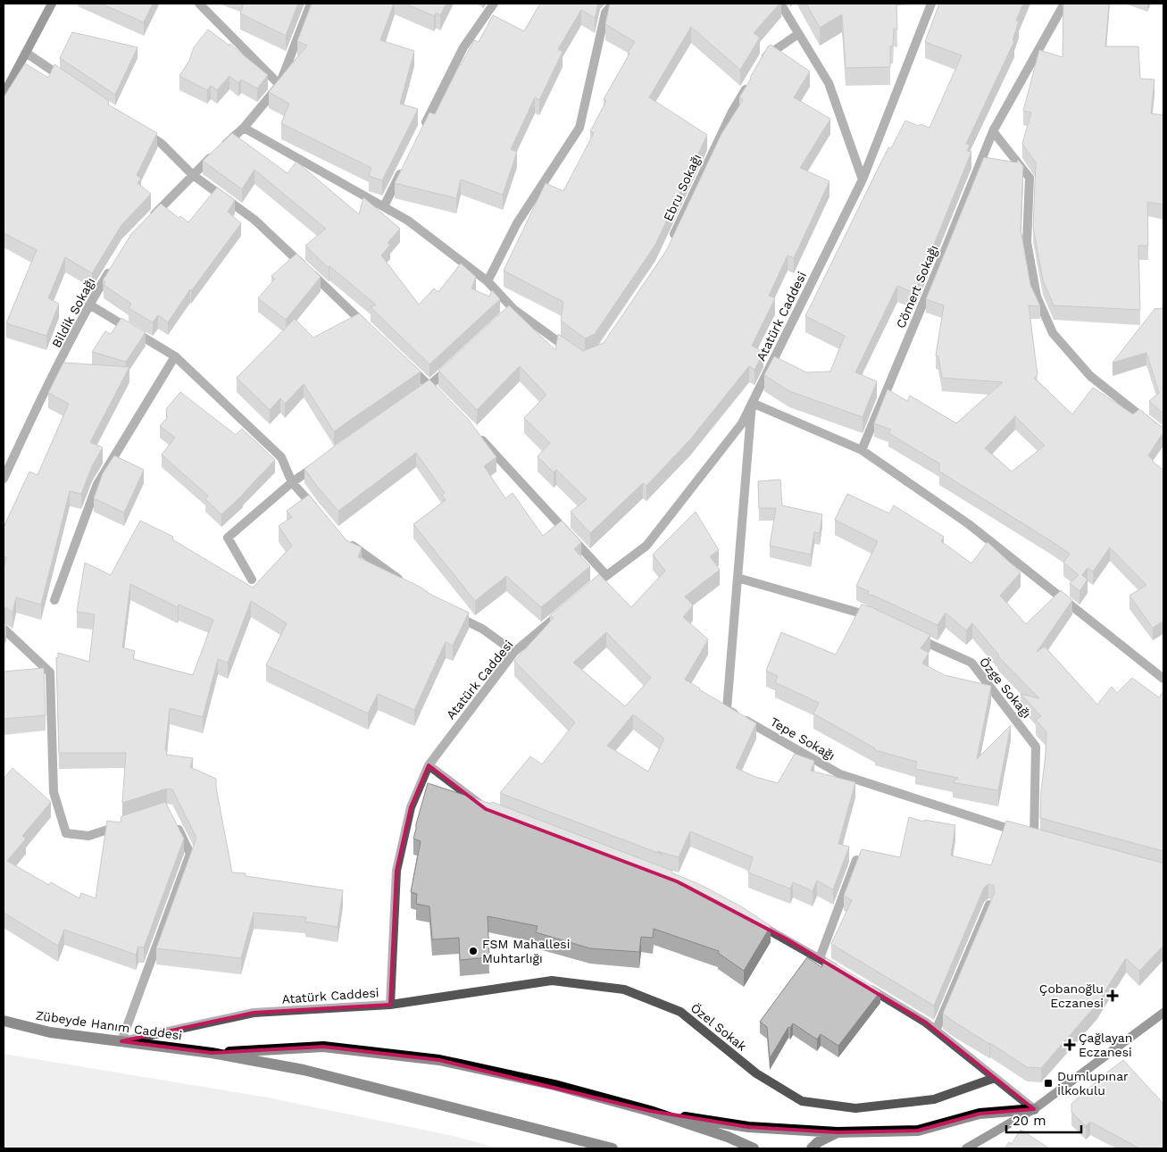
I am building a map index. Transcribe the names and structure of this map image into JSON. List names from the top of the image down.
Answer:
{
  "streets": {
    "main road": ["Zübeyde Hanım Caddesi"],
    "street": [
      "Ebru Sokağı",
      "Cömert Sokağı",
      "Bildik Sokağı",
      "Atatürk Caddesi",
      "Özge Sokağı",
      "Tepe Sokağı",
      "Özel Sokak"
    ]
  },
  "crossings": [
    ["Atatürk Caddesi", "Tepe Sokağı"],
    ["Atatürk Caddesi", "Zübeyde Hanım Caddesi"],
    ["Atatürk Caddesi", "Özel Sokak"],
    ["Özge Sokağı", "Tepe Sokağı"]
  ],
  "places": {
    "other": ["FSM Mahallesi Muhtarlığı"],
    "health": ["Çobanoğlu Eczanesi", "Çağlayan Eczanesi"],
    "transit": ["Dumlupınar İlkokulu"]
  },
  "scale_bar": "20 m"
}
